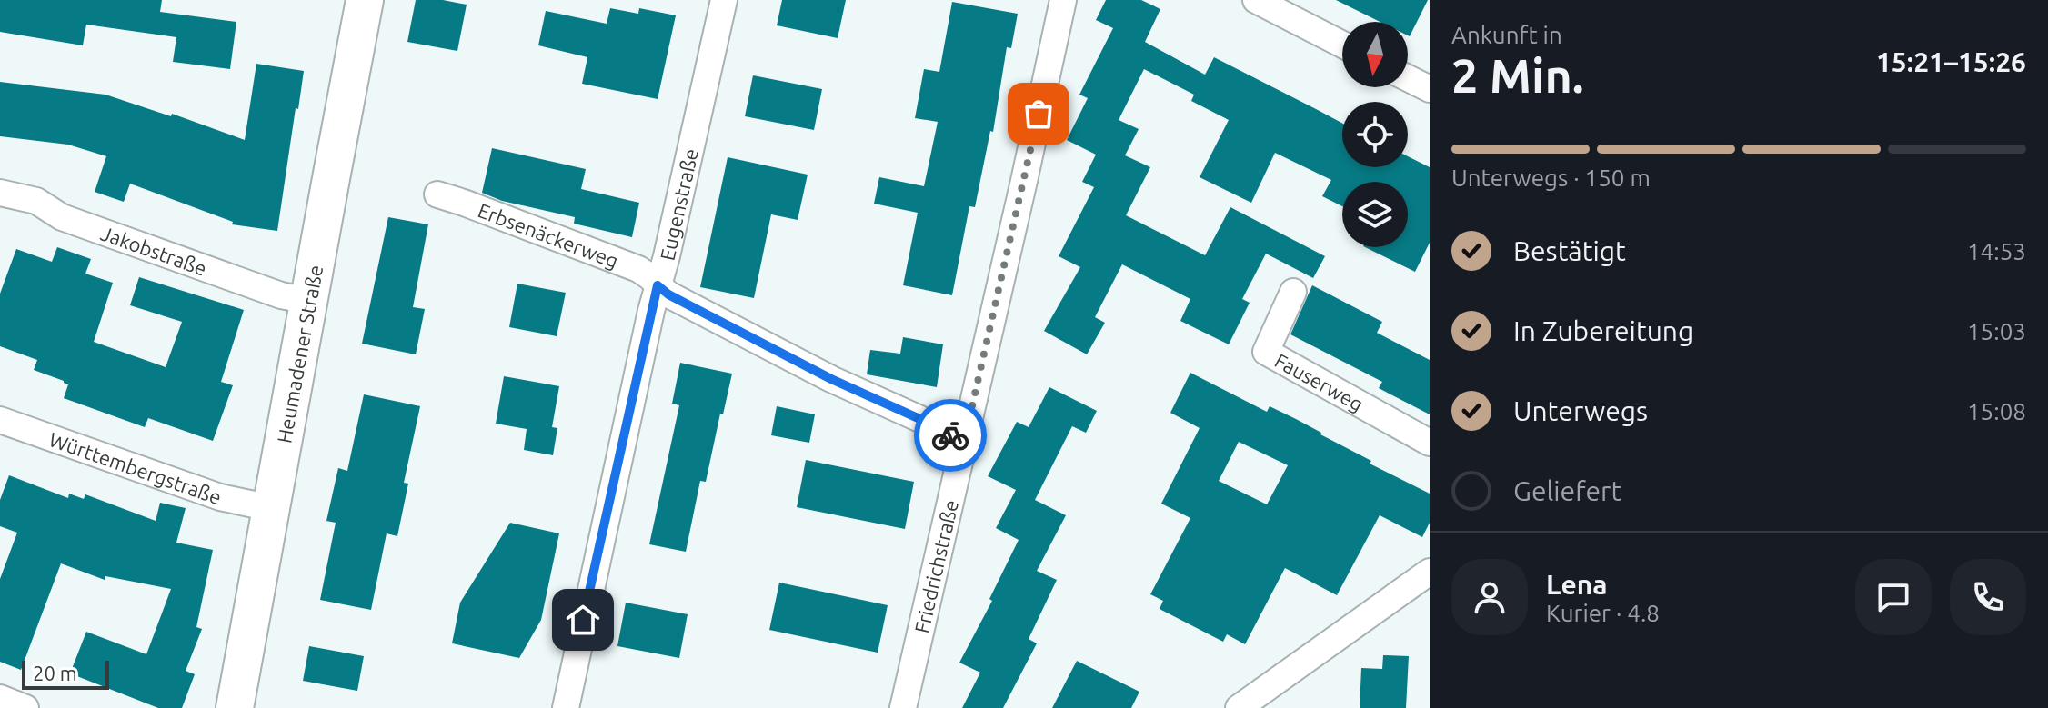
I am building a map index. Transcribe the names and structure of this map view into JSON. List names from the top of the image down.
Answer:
{
  "streets": {
    "main road": ["Heumadener Straße"],
    "street": [
      "Eugenstraße",
      "Erbsenäckerweg",
      "Jakobstraße",
      "Fauserweg",
      "Württembergstraße",
      "Friedrichstraße"
    ]
  },
  "crossings": [
    ["Eugenstraße", "Erbsenäckerweg"],
    ["Erbsenäckerweg", "Friedrichstraße"],
    ["Jakobstraße", "Heumadener Straße"],
    ["Heumadener Straße", "Württembergstraße"]
  ],
  "scale_bar": "20 m",
  "north": "bottom",
  "page": {
    "heading": ["2 Min.", "Ankunft in", "15:21–15:26"],
    "panel": ["Lena", "Kurier · 4.8"],
    "bar": "Unterwegs · 150 m",
    "list": [
      ["Bestätigt", "14:53"],
      ["In Zubereitung", "15:03"],
      ["Unterwegs", "15:08"],
      "Geliefert"
    ],
    "scale": "20 m"
  }
}
